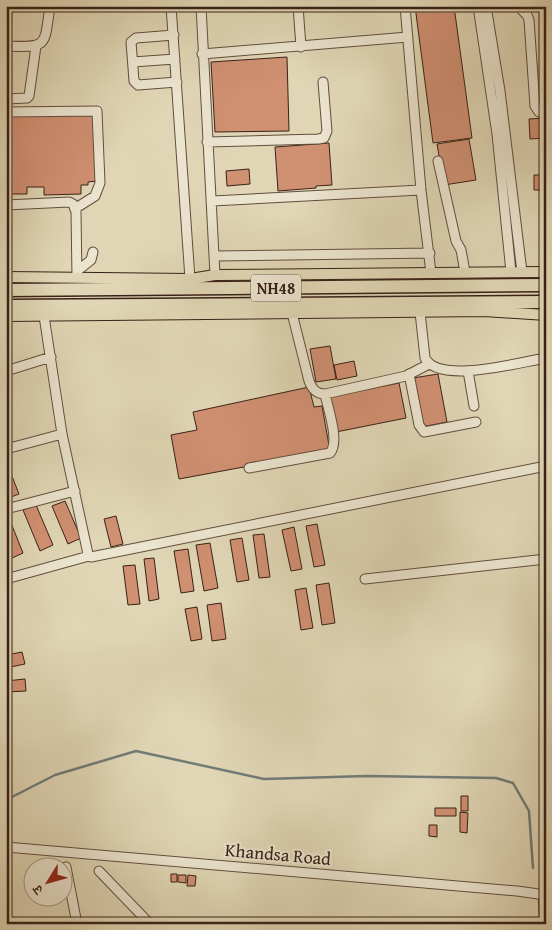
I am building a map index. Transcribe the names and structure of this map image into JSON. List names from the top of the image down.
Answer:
{
  "streets": {
    "highway": ["NH48"],
    "street": ["Khandsa Road"]
  },
  "north": "bottom left"
}
